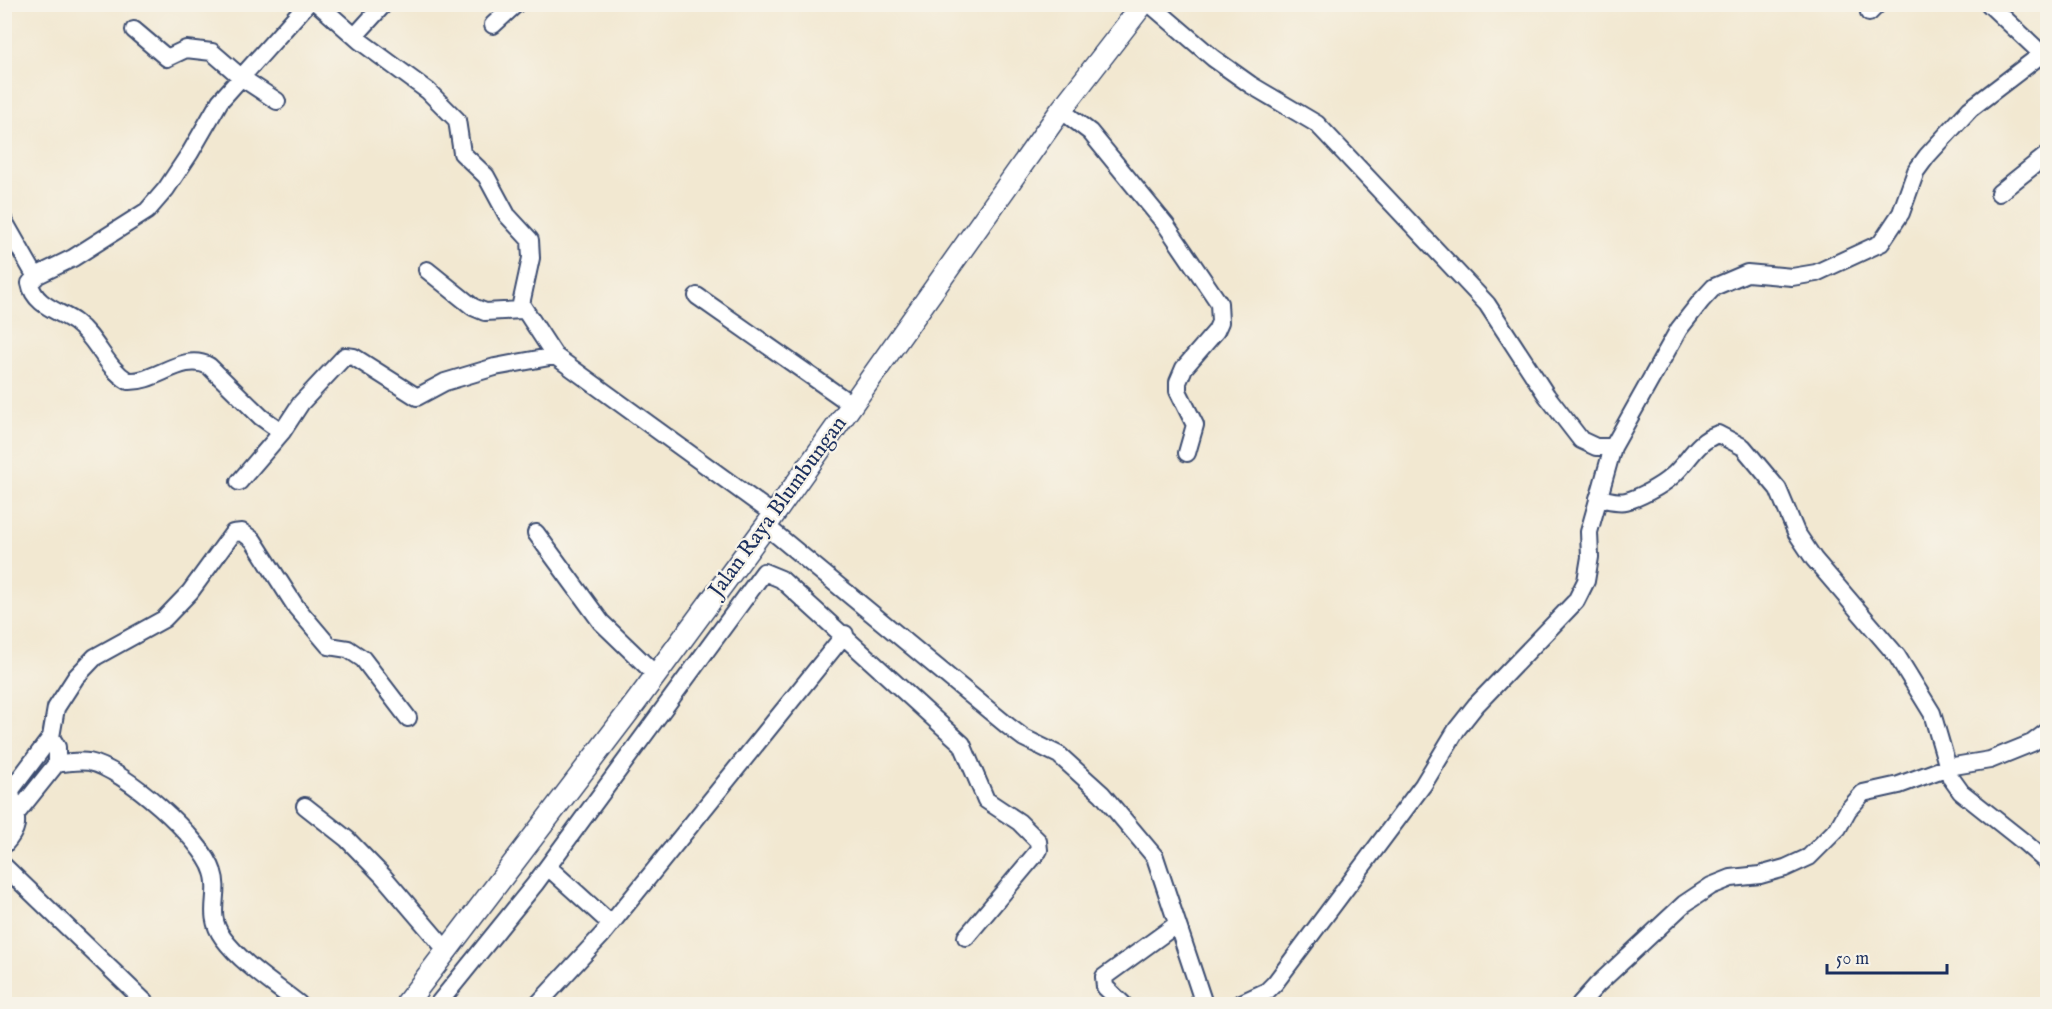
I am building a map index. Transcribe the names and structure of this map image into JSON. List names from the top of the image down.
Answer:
{
  "streets": {
    "main road": ["Jalan Raya Blumbungan"]
  },
  "scale_bar": "50 m"
}
